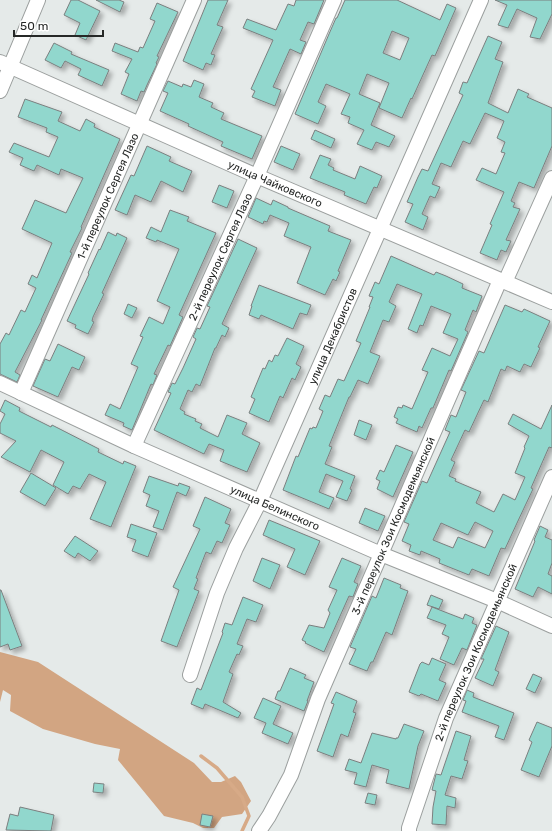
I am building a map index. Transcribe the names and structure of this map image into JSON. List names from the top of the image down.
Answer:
{
  "streets": {
    "street": [
      "улица Чайковского",
      "1-й переулок Сергея Лазо",
      "2-й переулок Сергея Лазо",
      "улица Декабристов",
      "улица Белинского",
      "3-й переулок Зои Космодемьянской",
      "2-й переулок Зои Космодемьянской"
    ]
  },
  "crossings": [
    ["улица Чайковского", "1-й переулок Сергея Лазо"],
    ["улица Чайковского", "2-й переулок Сергея Лазо"],
    ["улица Чайковского", "улица Декабристов"],
    ["улица Чайковского", "3-й переулок Зои Космодемьянской"],
    ["1-й переулок Сергея Лазо", "улица Белинского"],
    ["2-й переулок Сергея Лазо", "улица Белинского"],
    ["улица Декабристов", "улица Белинского"],
    ["улица Белинского", "3-й переулок Зои Космодемьянской"],
    ["улица Белинского", "2-й переулок Зои Космодемьянской"]
  ],
  "scale_bar": "50 m"
}
